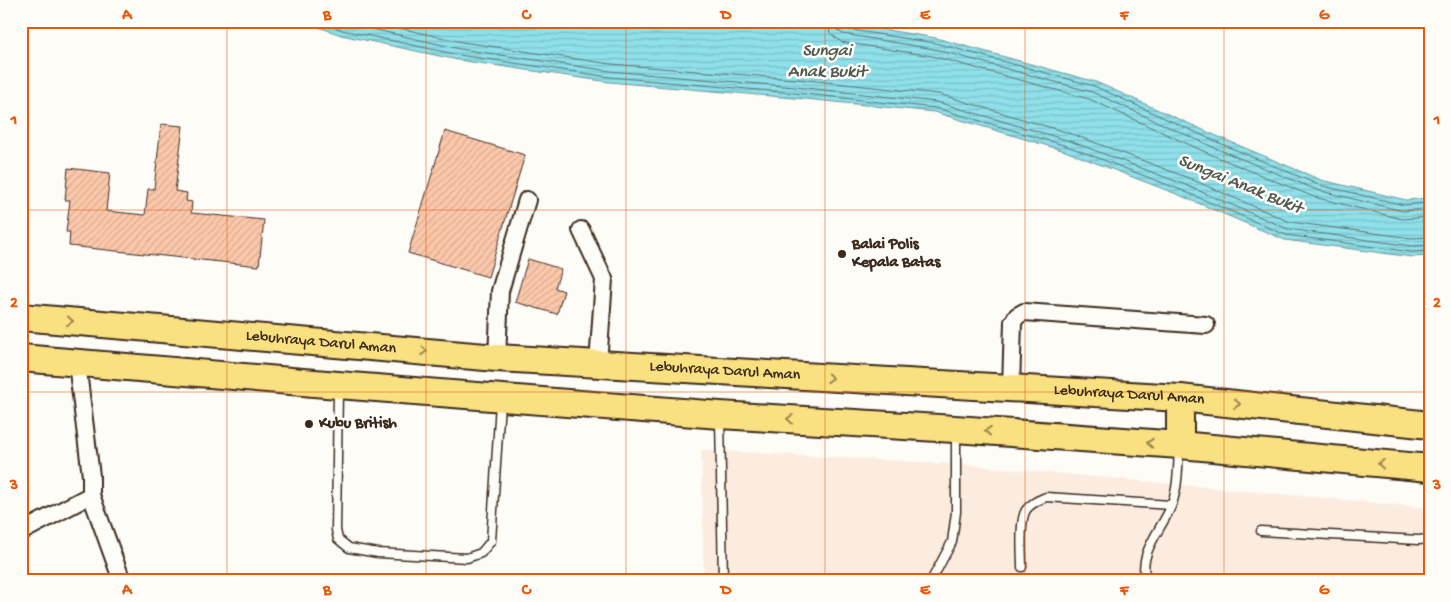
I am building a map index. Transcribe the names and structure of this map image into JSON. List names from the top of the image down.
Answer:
{
  "streets": {
    "highway": ["Lebuhraya Darul Aman"]
  },
  "water": ["Sungai Anak Bukit"],
  "places": ["Balai Polis Kepala Batas", "Kubu British"],
  "grid": {
    "columns": [
      "A",
      "B",
      "C",
      "D",
      "E",
      "F",
      "G"
    ],
    "rows": ["1", "2", "3"]
  }
}
